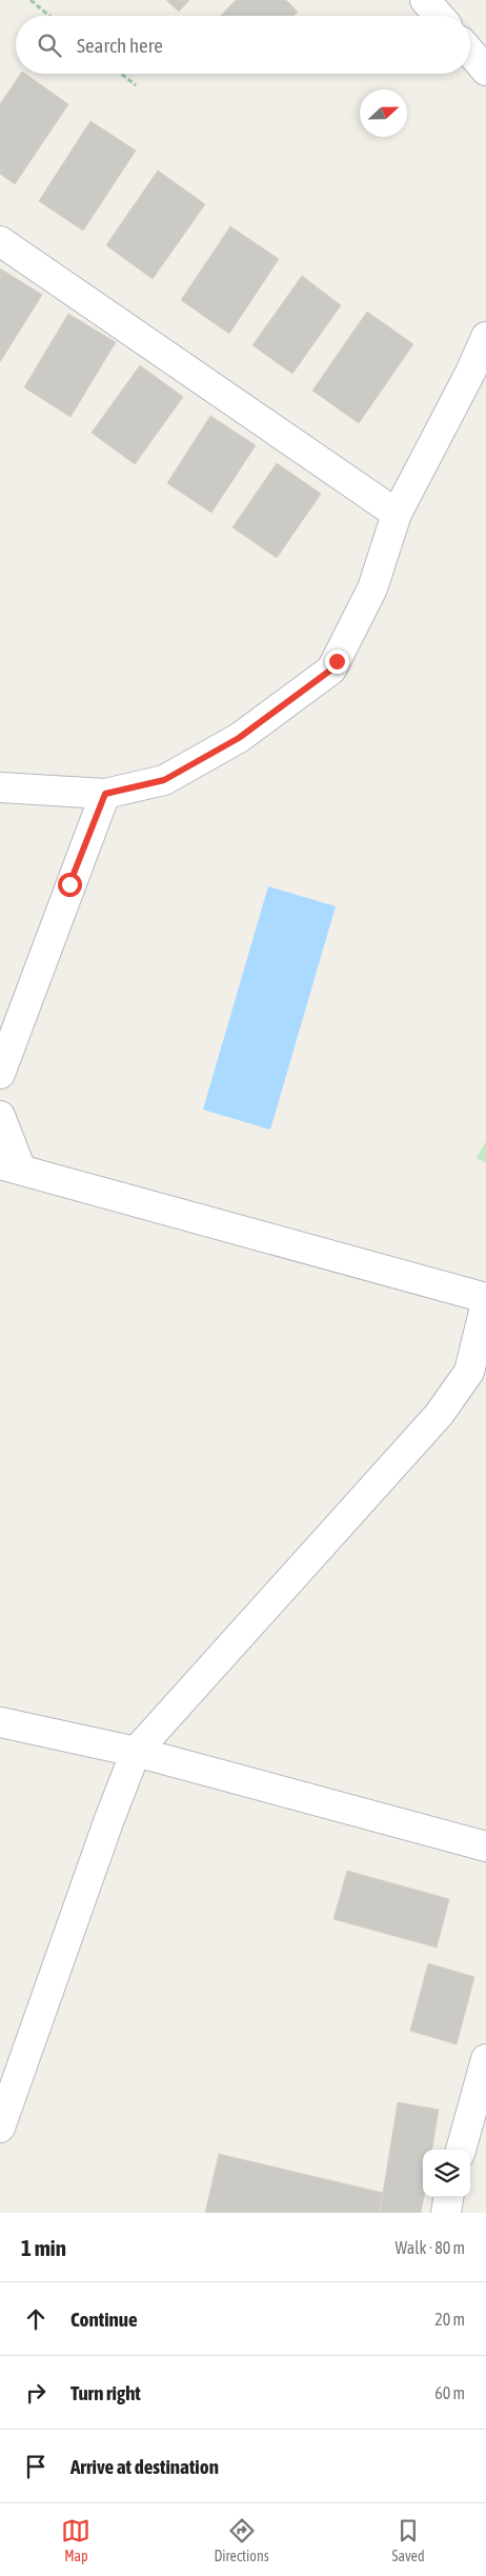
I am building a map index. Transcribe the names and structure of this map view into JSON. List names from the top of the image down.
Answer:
{
  "north": "right",
  "page": {
    "search": "Search here",
    "heading": ["1 min", "Walk · 80 m"],
    "list": [
      ["Continue", "20 m"],
      ["Turn right", "60 m"],
      "Arrive at destination"
    ],
    "nav": ["Map", "Directions", "Saved"]
  }
}
